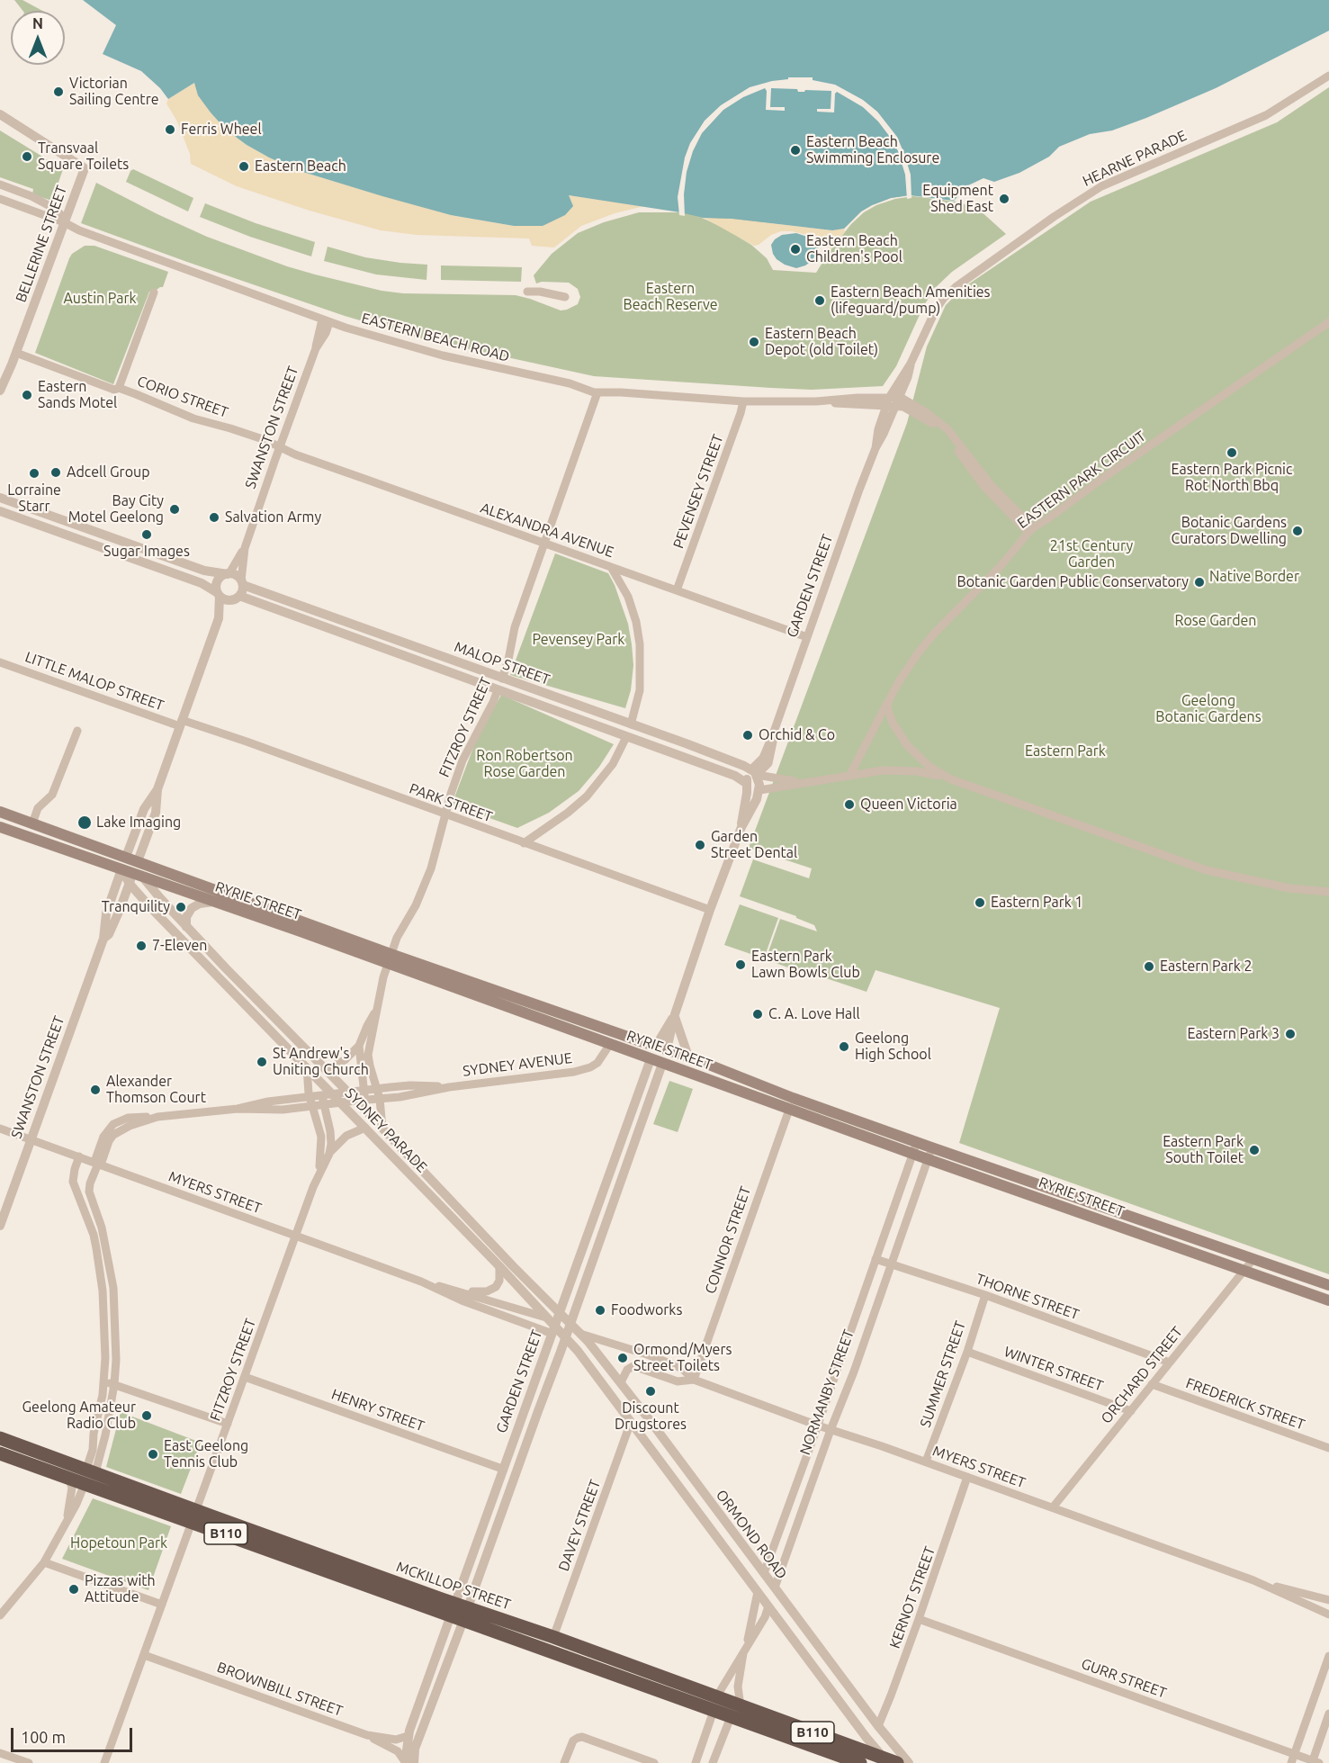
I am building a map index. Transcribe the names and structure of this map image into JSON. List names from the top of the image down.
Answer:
{
  "streets": {
    "highway": ["B110", "MCKILLOP STREET"],
    "main road": ["SWANSTON STREET", "GARDEN STREET", "RYRIE STREET"],
    "street": [
      "HEARNE PARADE",
      "BELLERINE STREET",
      "EASTERN BEACH ROAD",
      "CORIO STREET",
      "EASTERN PARK CIRCUIT",
      "PEVENSEY STREET",
      "ALEXANDRA AVENUE",
      "MALOP STREET",
      "LITTLE MALOP STREET",
      "FITZROY STREET",
      "PARK STREET",
      "SYDNEY AVENUE",
      "SYDNEY PARADE",
      "MYERS STREET",
      "CONNOR STREET",
      "THORNE STREET",
      "WINTER STREET",
      "SUMMER STREET",
      "ORCHARD STREET",
      "NORMANBY STREET",
      "FREDERICK STREET",
      "HENRY STREET",
      "DAVEY STREET",
      "ORMOND ROAD",
      "KERNOT STREET",
      "GURR STREET",
      "BROWNBILL STREET"
    ]
  },
  "crossings": [
    ["HEARNE PARADE", "EASTERN BEACH ROAD"],
    ["HEARNE PARADE", "GARDEN STREET"],
    ["BELLERINE STREET", "EASTERN BEACH ROAD"],
    ["BELLERINE STREET", "CORIO STREET"],
    ["EASTERN BEACH ROAD", "SWANSTON STREET"],
    ["EASTERN BEACH ROAD", "EASTERN PARK CIRCUIT"],
    ["EASTERN BEACH ROAD", "PEVENSEY STREET"],
    ["EASTERN BEACH ROAD", "GARDEN STREET"],
    ["EASTERN BEACH ROAD", "FITZROY STREET"],
    ["CORIO STREET", "SWANSTON STREET"],
    ["CORIO STREET", "ALEXANDRA AVENUE"],
    ["SWANSTON STREET", "ALEXANDRA AVENUE"],
    ["SWANSTON STREET", "MALOP STREET"],
    ["SWANSTON STREET", "LITTLE MALOP STREET"],
    ["SWANSTON STREET", "PARK STREET"],
    ["SWANSTON STREET", "RYRIE STREET"],
    ["SWANSTON STREET", "SYDNEY PARADE"],
    ["SWANSTON STREET", "MYERS STREET"],
    ["PEVENSEY STREET", "ALEXANDRA AVENUE"],
    ["ALEXANDRA AVENUE", "GARDEN STREET"],
    ["ALEXANDRA AVENUE", "FITZROY STREET"],
    ["GARDEN STREET", "MALOP STREET"],
    ["GARDEN STREET", "PARK STREET"],
    ["GARDEN STREET", "RYRIE STREET"],
    ["GARDEN STREET", "SYDNEY PARADE"],
    ["GARDEN STREET", "MYERS STREET"],
    ["GARDEN STREET", "HENRY STREET"],
    ["GARDEN STREET", "ORMOND ROAD"],
    ["GARDEN STREET", "MCKILLOP STREET"],
    ["GARDEN STREET", "BROWNBILL STREET"],
    ["MALOP STREET", "FITZROY STREET"],
    ["LITTLE MALOP STREET", "PARK STREET"],
    ["FITZROY STREET", "PARK STREET"],
    ["FITZROY STREET", "RYRIE STREET"],
    ["FITZROY STREET", "SYDNEY AVENUE"],
    ["FITZROY STREET", "SYDNEY PARADE"],
    ["FITZROY STREET", "MYERS STREET"],
    ["FITZROY STREET", "HENRY STREET"],
    ["FITZROY STREET", "MCKILLOP STREET"],
    ["FITZROY STREET", "BROWNBILL STREET"],
    ["RYRIE STREET", "SYDNEY AVENUE"],
    ["RYRIE STREET", "SYDNEY PARADE"],
    ["RYRIE STREET", "CONNOR STREET"],
    ["RYRIE STREET", "ORCHARD STREET"],
    ["RYRIE STREET", "NORMANBY STREET"],
    ["SYDNEY AVENUE", "SYDNEY PARADE"],
    ["SYDNEY AVENUE", "MYERS STREET"],
    ["SYDNEY AVENUE", "MCKILLOP STREET"],
    ["SYDNEY PARADE", "MYERS STREET"],
    ["SYDNEY PARADE", "ORMOND ROAD"],
    ["MYERS STREET", "CONNOR STREET"],
    ["MYERS STREET", "SUMMER STREET"],
    ["MYERS STREET", "ORCHARD STREET"],
    ["MYERS STREET", "NORMANBY STREET"],
    ["MYERS STREET", "ORMOND ROAD"],
    ["MYERS STREET", "KERNOT STREET"],
    ["THORNE STREET", "SUMMER STREET"],
    ["THORNE STREET", "ORCHARD STREET"],
    ["THORNE STREET", "NORMANBY STREET"],
    ["WINTER STREET", "SUMMER STREET"],
    ["WINTER STREET", "ORCHARD STREET"],
    ["ORCHARD STREET", "FREDERICK STREET"],
    ["NORMANBY STREET", "ORMOND ROAD"],
    ["NORMANBY STREET", "MCKILLOP STREET"],
    ["DAVEY STREET", "ORMOND ROAD"],
    ["DAVEY STREET", "MCKILLOP STREET"],
    ["ORMOND ROAD", "MCKILLOP STREET"],
    ["ORMOND ROAD", "KERNOT STREET"],
    ["KERNOT STREET", "GURR STREET"]
  ],
  "parks": [
    "Eastern Beach Reserve",
    "Austin Park",
    "21st Century Garden",
    "Native Border",
    "Rose Garden",
    "Pevensey Park",
    "Geelong Botanic Gardens",
    "Eastern Park",
    "Ron Robertson Rose Garden",
    "Hopetoun Park"
  ],
  "places": [
    "Victorian Sailing Centre",
    "Ferris Wheel",
    "Eastern Beach Swimming Enclosure",
    "Transvaal Square Toilets",
    "Eastern Beach",
    "Equipment Shed East",
    "Eastern Beach Children's Pool",
    "Eastern Beach Amenities (lifeguard/pump)",
    "Eastern Beach Depot (old Toilet)",
    "Eastern Sands Motel",
    "Eastern Park Picnic Rot North Bbq",
    "Adcell Group",
    "Lorraine Starr",
    "Bay City Motel Geelong",
    "Salvation Army",
    "Botanic Gardens Curators Dwelling",
    "Sugar Images",
    "Botanic Garden Public Conservatory",
    "Orchid & Co",
    "Queen Victoria",
    "Lake Imaging",
    "Garden Street Dental",
    "Eastern Park 1",
    "Tranquility",
    "7-Eleven",
    "Eastern Park Lawn Bowls Club",
    "Eastern Park 2",
    "C. A. Love Hall",
    "Eastern Park 3",
    "Geelong High School",
    "St Andrew's Uniting Church",
    "Alexander Thomson Court",
    "Eastern Park South Toilet",
    "Foodworks",
    "Ormond/Myers Street Toilets",
    "Discount Drugstores",
    "Geelong Amateur Radio Club",
    "East Geelong Tennis Club",
    "Pizzas with Attitude"
  ],
  "scale_bar": "100 m",
  "north": "top"
}
